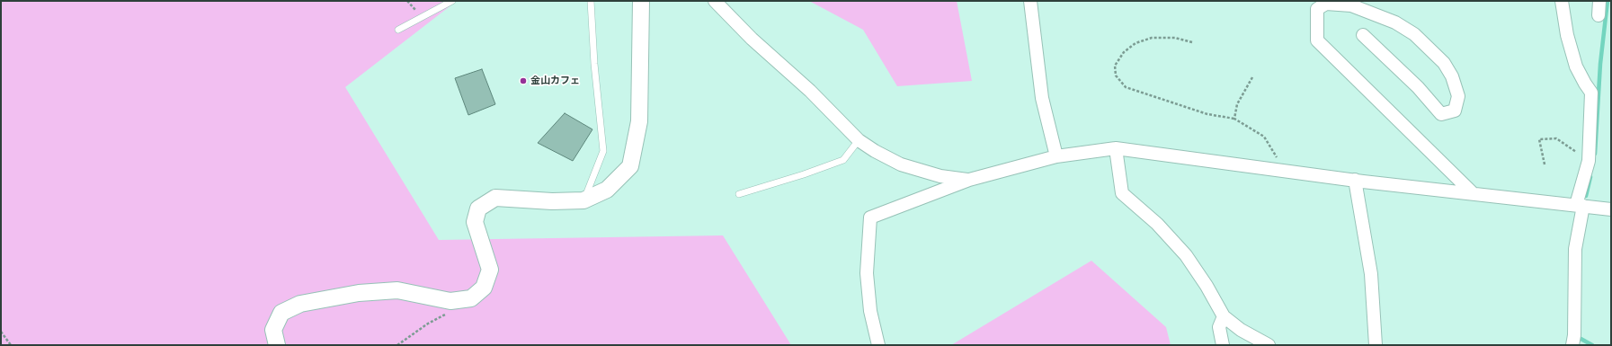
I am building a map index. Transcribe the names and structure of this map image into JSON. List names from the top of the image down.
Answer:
{
  "places": ["金山カフェ"]
}
